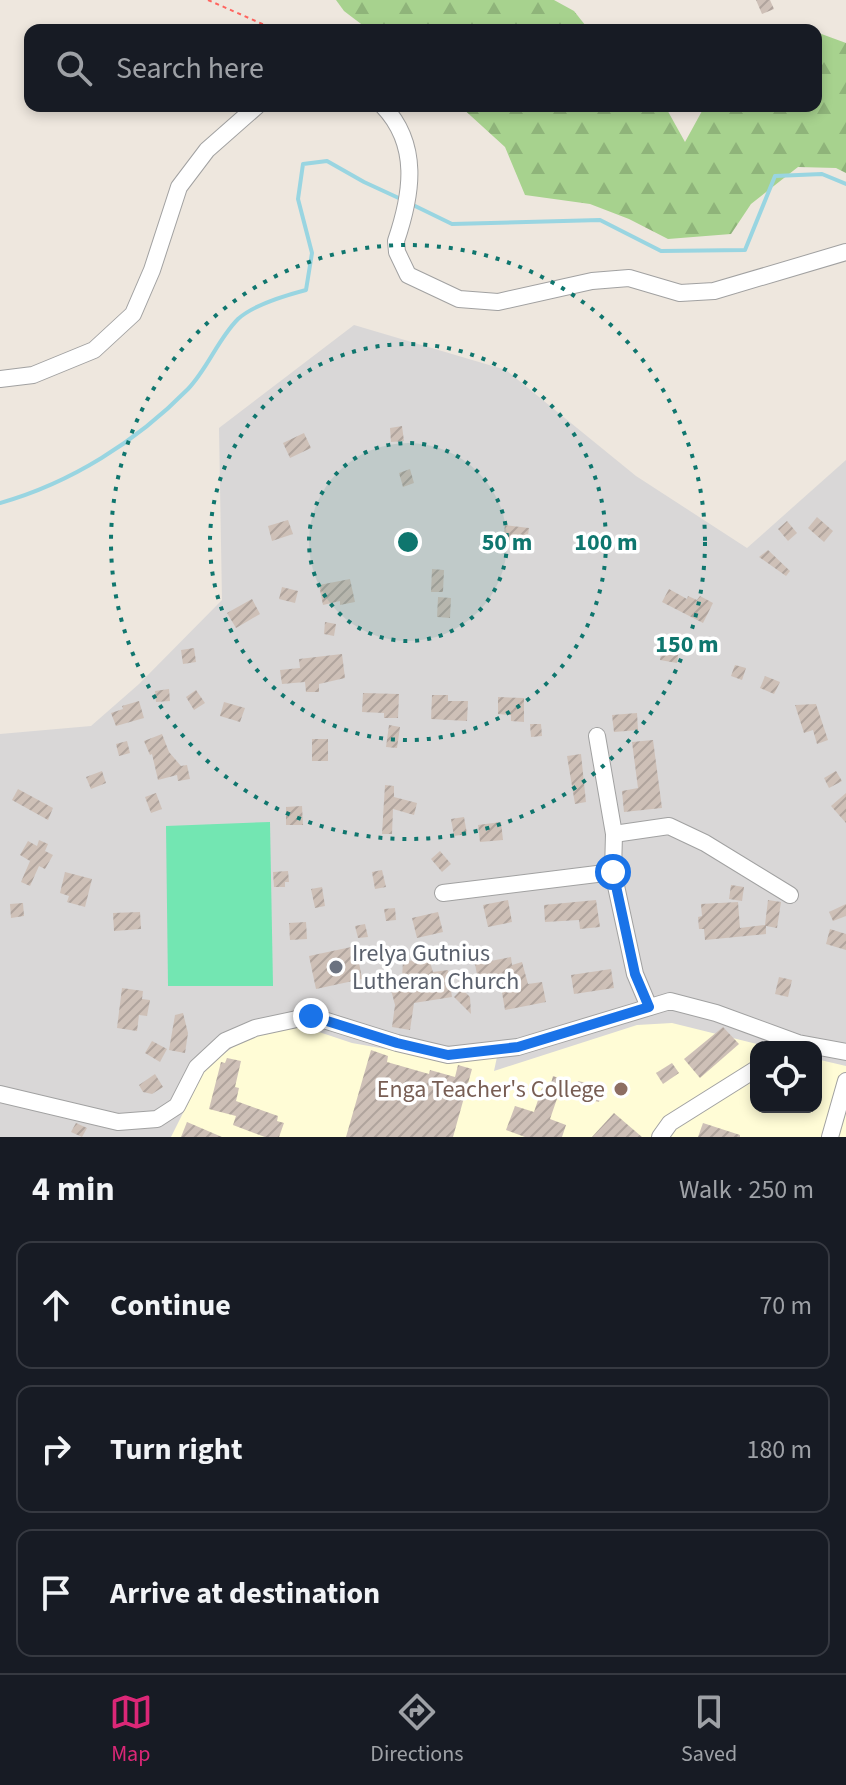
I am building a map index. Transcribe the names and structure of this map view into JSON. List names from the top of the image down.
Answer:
{
  "places": ["Irelya Gutnius Lutheran Church", "Enga Teacher's College"],
  "page": {
    "search": "Search here",
    "heading": ["4 min", "Walk · 250 m"],
    "list": [
      ["Continue", "70 m"],
      ["Turn right", "180 m"],
      "Arrive at destination"
    ],
    "nav": ["Map", "Directions", "Saved"]
  },
  "rings": ["50 m", "100 m", "150 m"]
}
